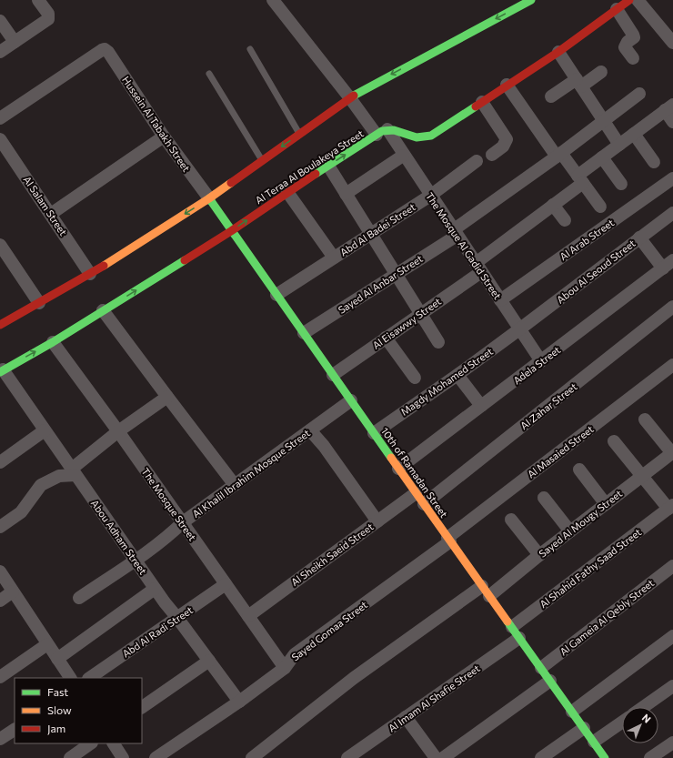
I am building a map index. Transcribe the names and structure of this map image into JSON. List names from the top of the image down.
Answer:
{
  "streets": {
    "street": [
      "Hussein Al Tabakh Street",
      "Al Teraa Al Boulakeya Street",
      "Al Salam Street",
      "Abd Al Badei Street",
      "Al Arab Street",
      "The Mosque Al Gadid Street",
      "Abou Al Seoud Street",
      "Sayed Al Anbar Street",
      "Al Eisawwy Street",
      "Adela Street",
      "Magdy Mohamed Street",
      "Al Zahar Street",
      "Al Masaied Street",
      "10th of Ramadan Street",
      "Al Khalil Ibrahim Mosque Street",
      "The Mosque Street",
      "Sayed Al Mougy Street",
      "Abou Adham Street",
      "Al Sheikh Saeid Street",
      "Al Shahid Fathy Saad Street",
      "Al Gameia Al Qebly Street",
      "Sayed Gomaa Street",
      "Abd Al Radi Street",
      "Al Imam Al Shafie Street"
    ]
  },
  "crossings": [
    ["Hussein Al Tabakh Street", "10th of Ramadan Street"],
    ["Al Teraa Al Boulakeya Street", "The Mosque Al Gadid Street"],
    ["Al Teraa Al Boulakeya Street", "10th of Ramadan Street"],
    ["Al Teraa Al Boulakeya Street", "The Mosque Street"],
    ["Al Teraa Al Boulakeya Street", "Abou Adham Street"],
    ["Abd Al Badei Street", "The Mosque Al Gadid Street"],
    ["Abd Al Badei Street", "10th of Ramadan Street"],
    ["Al Arab Street", "The Mosque Al Gadid Street"],
    ["The Mosque Al Gadid Street", "Abou Al Seoud Street"],
    ["The Mosque Al Gadid Street", "Sayed Al Anbar Street"],
    ["The Mosque Al Gadid Street", "Al Eisawwy Street"],
    ["The Mosque Al Gadid Street", "Adela Street"],
    ["The Mosque Al Gadid Street", "Magdy Mohamed Street"],
    ["Abou Al Seoud Street", "Magdy Mohamed Street"],
    ["Sayed Al Anbar Street", "10th of Ramadan Street"],
    ["Al Eisawwy Street", "10th of Ramadan Street"],
    ["Adela Street", "10th of Ramadan Street"],
    ["Magdy Mohamed Street", "10th of Ramadan Street"],
    ["Al Zahar Street", "10th of Ramadan Street"],
    ["Al Masaied Street", "10th of Ramadan Street"],
    ["Al Masaied Street", "Sayed Gomaa Street"],
    ["10th of Ramadan Street", "Al Khalil Ibrahim Mosque Street"],
    ["10th of Ramadan Street", "Sayed Al Mougy Street"],
    ["10th of Ramadan Street", "Al Sheikh Saeid Street"],
    ["10th of Ramadan Street", "Al Shahid Fathy Saad Street"],
    ["10th of Ramadan Street", "Al Gameia Al Qebly Street"],
    ["10th of Ramadan Street", "Sayed Gomaa Street"],
    ["10th of Ramadan Street", "Al Imam Al Shafie Street"],
    ["Al Khalil Ibrahim Mosque Street", "The Mosque Street"],
    ["Al Khalil Ibrahim Mosque Street", "Abou Adham Street"],
    ["The Mosque Street", "Al Sheikh Saeid Street"],
    ["The Mosque Street", "Sayed Gomaa Street"],
    ["The Mosque Street", "Abd Al Radi Street"],
    ["Sayed Al Mougy Street", "Al Shahid Fathy Saad Street"],
    ["Abou Adham Street", "Sayed Gomaa Street"],
    ["Abou Adham Street", "Abd Al Radi Street"]
  ],
  "legend": ["Fast", "Slow", "Jam"],
  "north": "top right"
}
